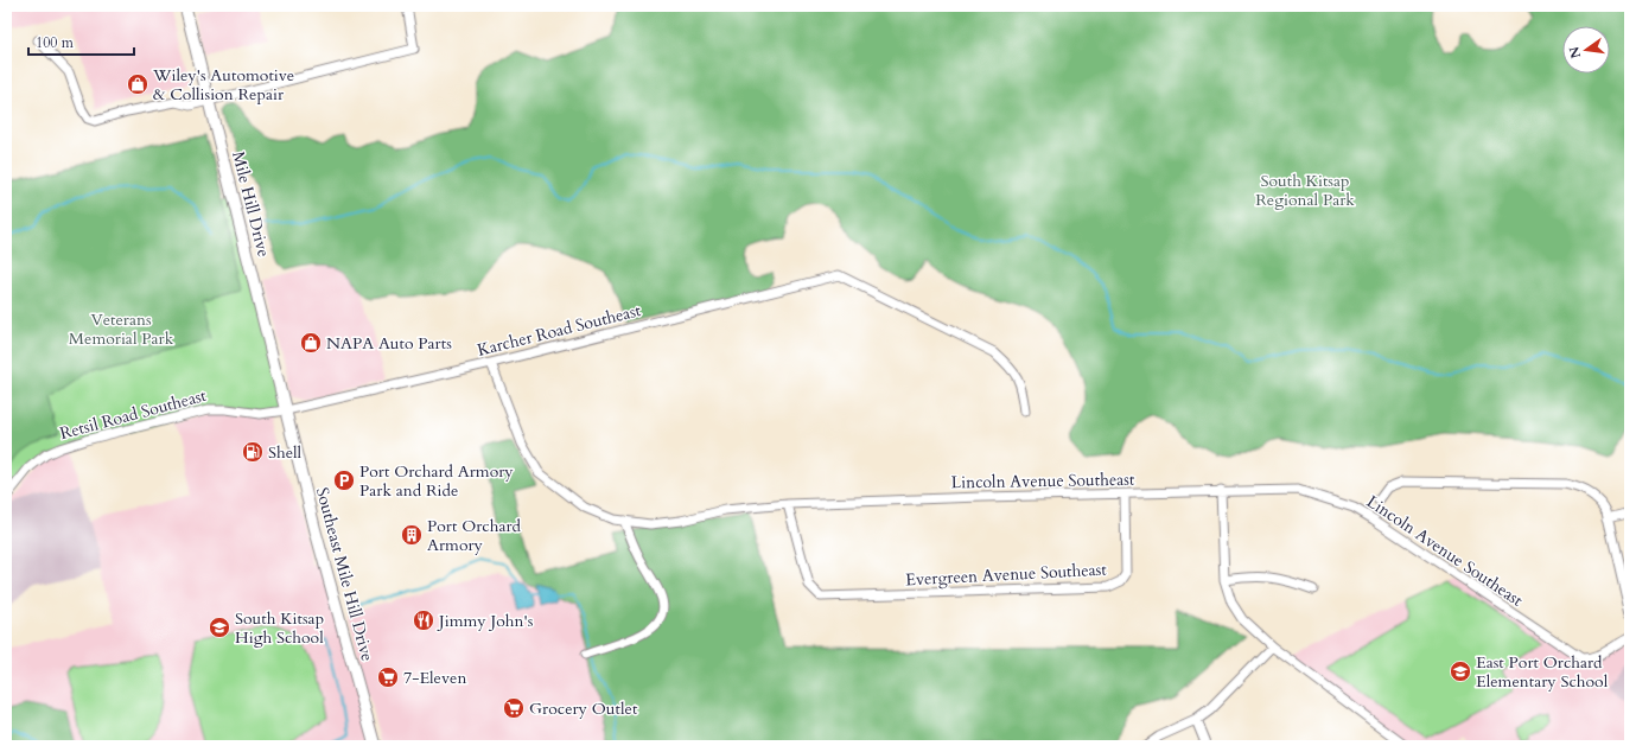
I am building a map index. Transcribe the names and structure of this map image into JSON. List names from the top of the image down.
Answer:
{
  "streets": {
    "main road": ["Mile Hill Drive", "Southeast Mile Hill Drive"],
    "street": [
      "Karcher Road Southeast",
      "Retsil Road Southeast",
      "Lincoln Avenue Southeast",
      "Evergreen Avenue Southeast"
    ]
  },
  "crossings": [
    ["Mile Hill Drive", "Karcher Road Southeast"],
    ["Mile Hill Drive", "Retsil Road Southeast"],
    ["Mile Hill Drive", "Southeast Mile Hill Drive"],
    ["Karcher Road Southeast", "Retsil Road Southeast"],
    ["Karcher Road Southeast", "Lincoln Avenue Southeast"],
    ["Karcher Road Southeast", "Southeast Mile Hill Drive"],
    ["Retsil Road Southeast", "Southeast Mile Hill Drive"],
    ["Lincoln Avenue Southeast", "Evergreen Avenue Southeast"]
  ],
  "parks": ["South Kitsap Regional Park", "Veterans Memorial Park"],
  "places": {
    "shop": ["Wiley's Automotive & Collision Repair", "NAPA Auto Parts"],
    "fuel station": ["Shell"],
    "parking": ["Port Orchard Armory Park and Ride"],
    "building": ["Port Orchard Armory"],
    "restaurant": ["Jimmy John's"],
    "school or university": ["South Kitsap High School", "East Port Orchard Elementary School"],
    "supermarket": ["7-Eleven", "Grocery Outlet"]
  },
  "scale_bar": "100 m",
  "north": "left"
}
